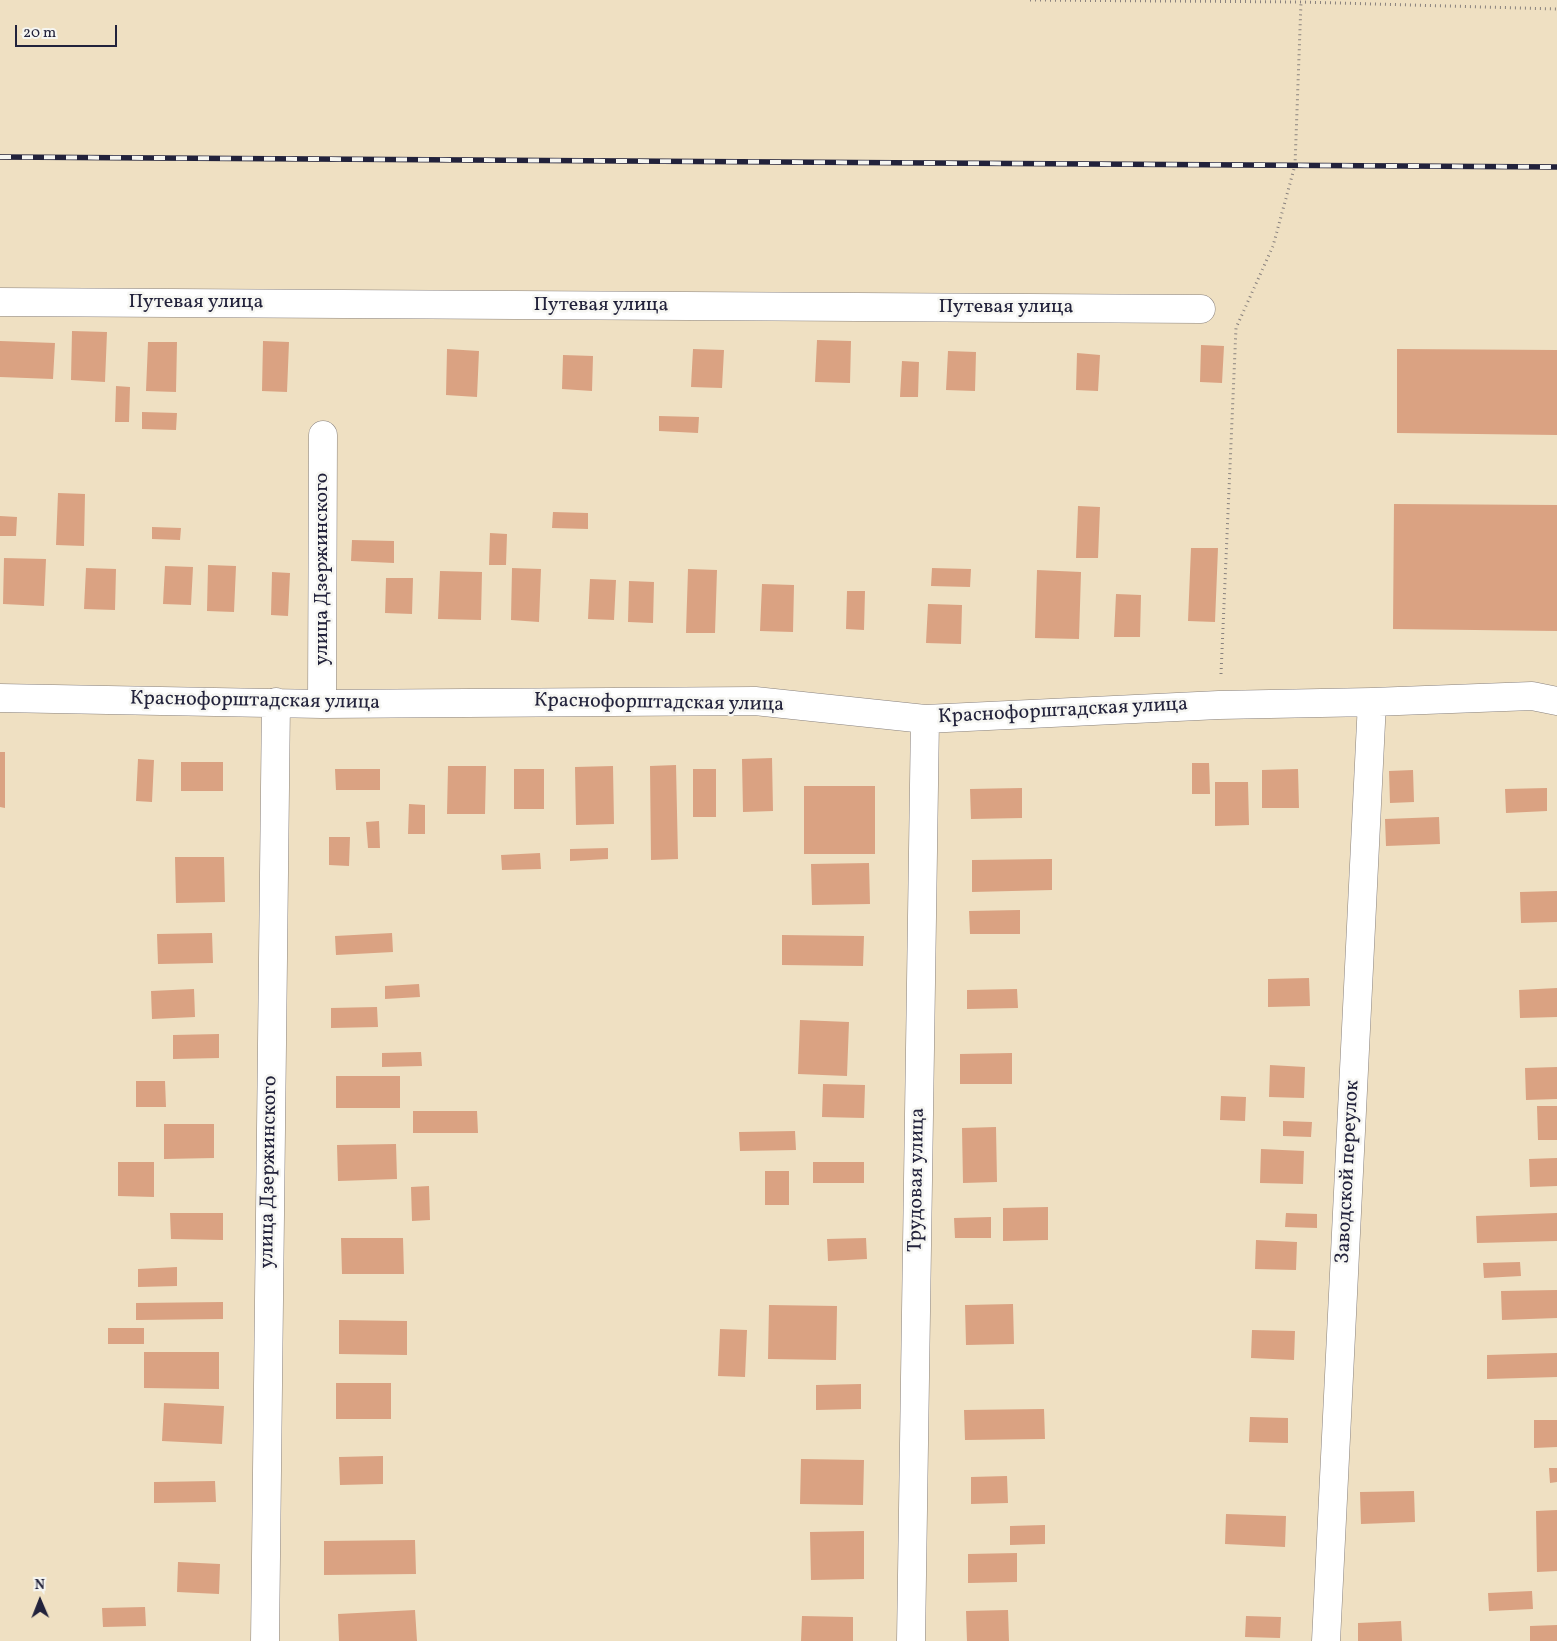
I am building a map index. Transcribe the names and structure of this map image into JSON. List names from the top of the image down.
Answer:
{
  "streets": {
    "street": [
      "Путевая улица",
      "улица Дзержинского",
      "Краснофорштадская улица",
      "Заводской переулок",
      "Трудовая улица"
    ]
  },
  "crossings": [
    ["улица Дзержинского", "Краснофорштадская улица"],
    ["Краснофорштадская улица", "Заводской переулок"],
    ["Краснофорштадская улица", "Трудовая улица"]
  ],
  "scale_bar": "20 m",
  "north": "top"
}
